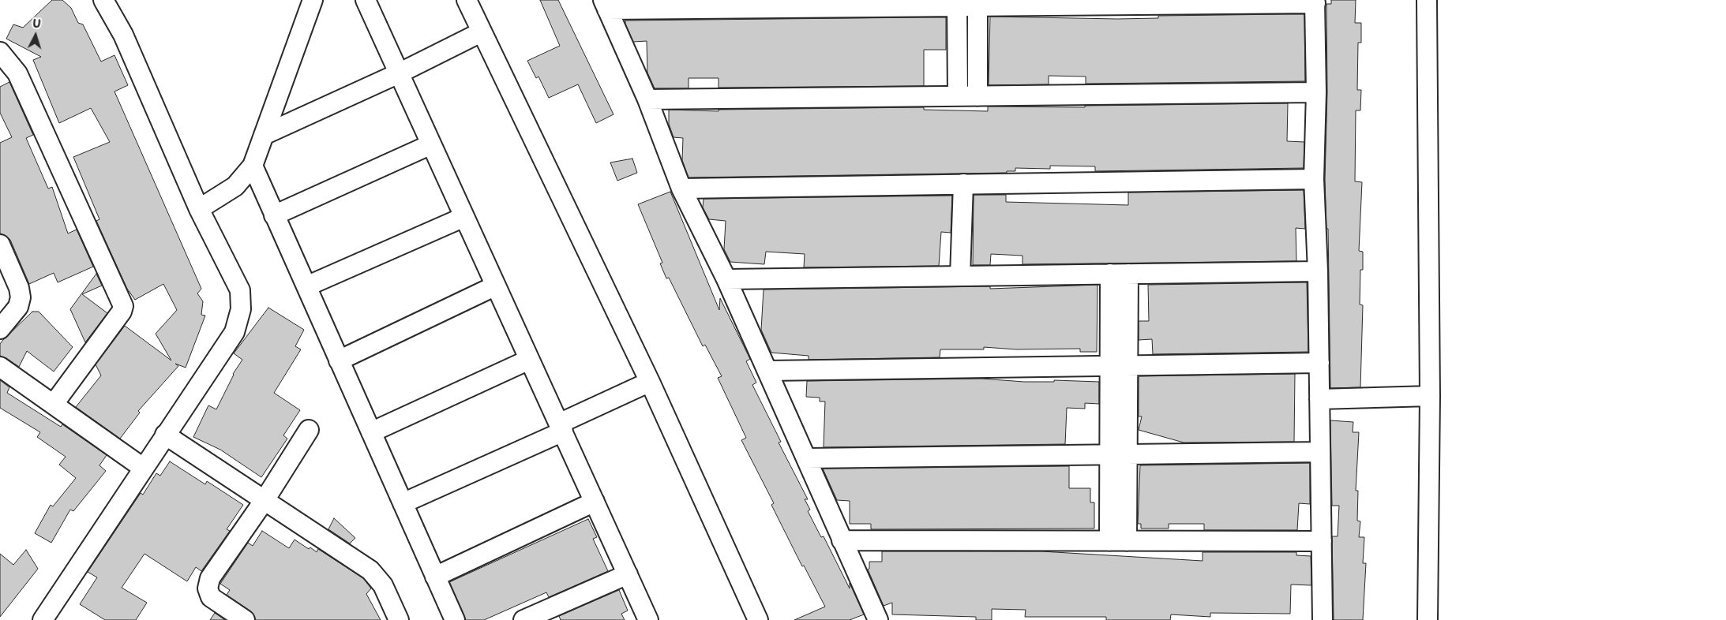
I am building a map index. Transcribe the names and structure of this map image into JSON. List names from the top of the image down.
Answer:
{
  "north": "top"
}
